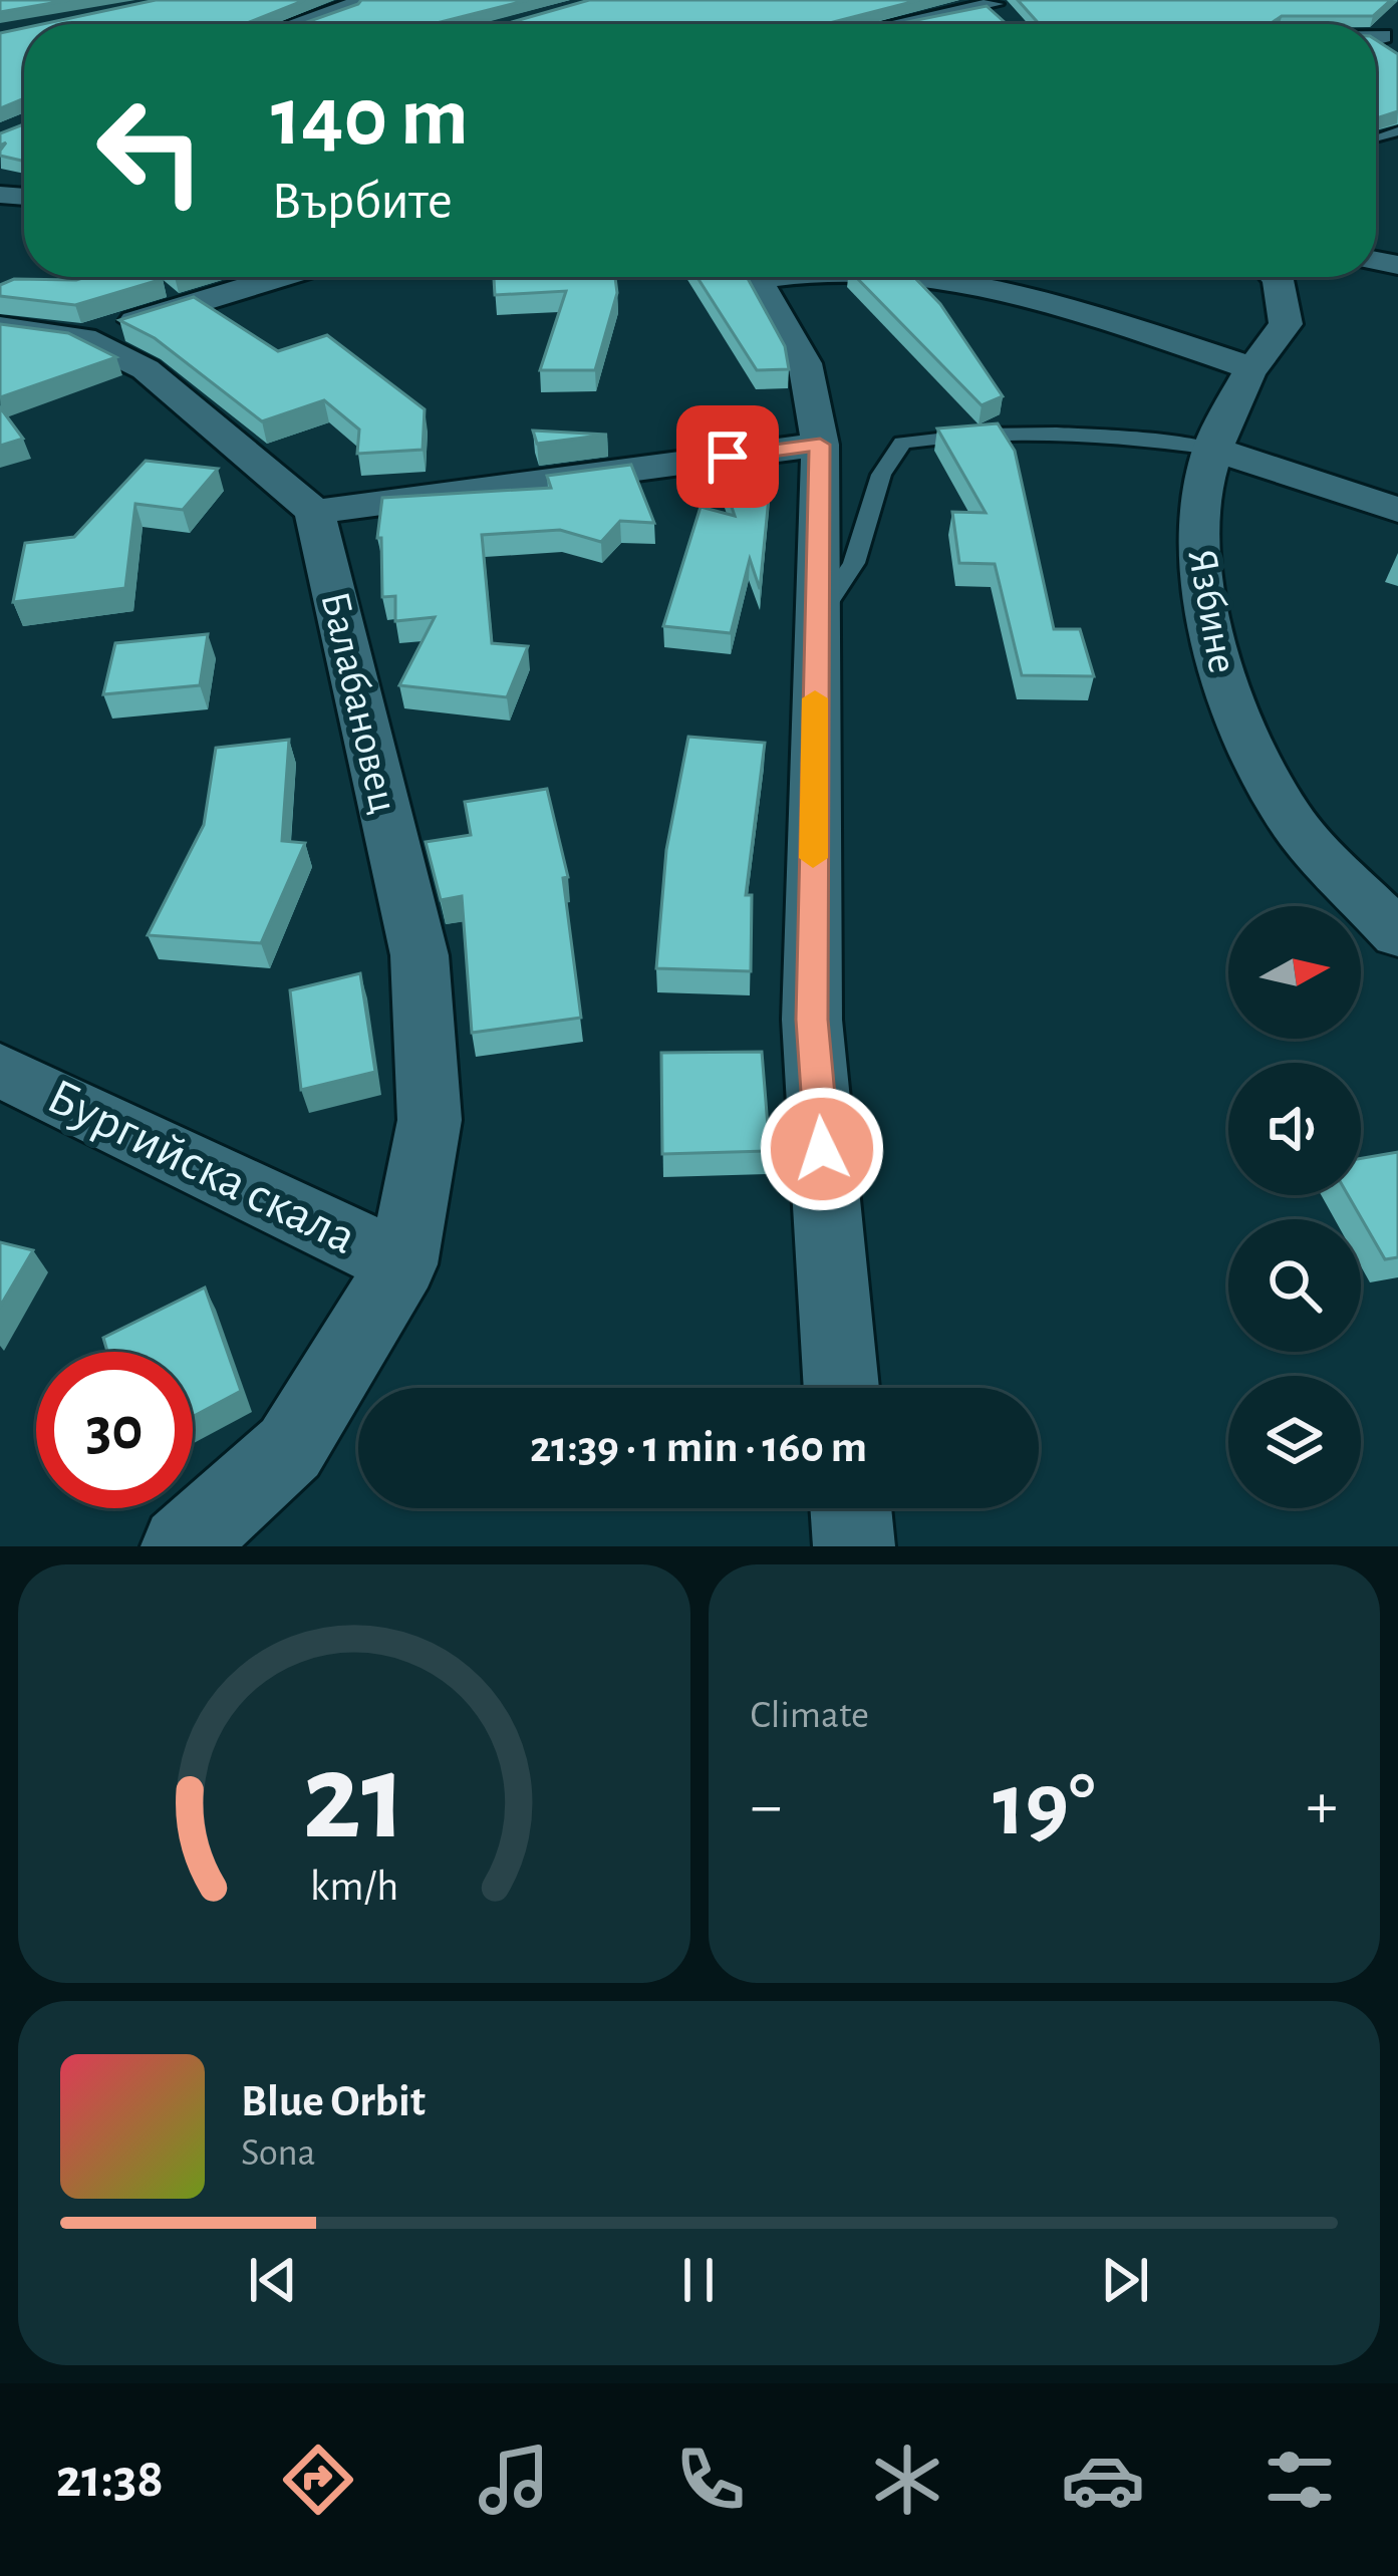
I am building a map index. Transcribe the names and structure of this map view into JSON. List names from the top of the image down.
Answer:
{
  "streets": {
    "street": ["Язбине", "Балабановец", "Бургийска скала"]
  },
  "crossings": [
    ["Балабановец", "Бургийска скала"]
  ],
  "north": "right",
  "page": {
    "turn": ["140 m", "Върбите"],
    "limit": "30",
    "trip": "21:39 · 1 min · 160 m",
    "tile": "Climate",
    "heat": ["−", "19°", "+"],
    "song": ["Blue Orbit", "Sona"],
    "tabs": "21:38",
    "gauge": ["21", "km/h"]
  }
}
